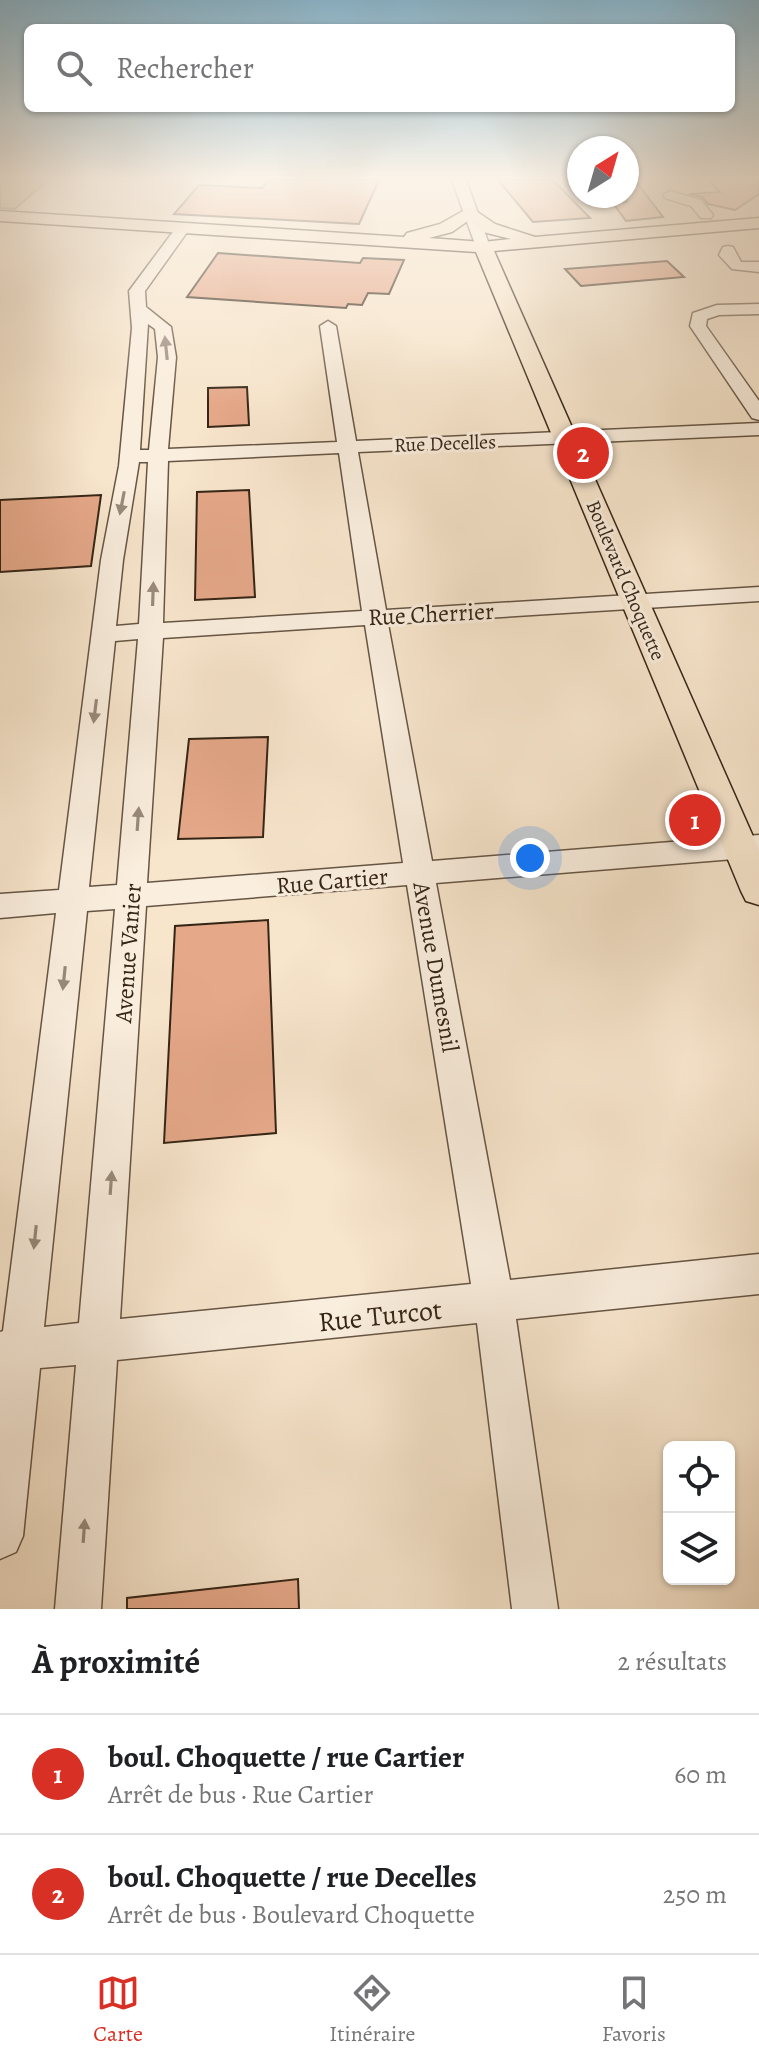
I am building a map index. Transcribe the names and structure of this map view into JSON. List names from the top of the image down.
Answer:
{
  "streets": {
    "main road": ["Boulevard Choquette"],
    "street": [
      "Rue Decelles",
      "Rue Cherrier",
      "Rue Cartier",
      "Avenue Vanier",
      "Avenue Dumesnil",
      "Rue Turcot"
    ]
  },
  "crossings": [
    ["Rue Decelles", "Boulevard Choquette"],
    ["Rue Decelles", "Avenue Vanier"],
    ["Rue Decelles", "Avenue Dumesnil"],
    ["Boulevard Choquette", "Rue Cherrier"],
    ["Boulevard Choquette", "Rue Cartier"],
    ["Rue Cherrier", "Avenue Vanier"],
    ["Rue Cherrier", "Avenue Dumesnil"],
    ["Rue Cartier", "Avenue Vanier"],
    ["Rue Cartier", "Avenue Dumesnil"],
    ["Avenue Vanier", "Rue Turcot"],
    ["Avenue Dumesnil", "Rue Turcot"]
  ],
  "north": "top right",
  "page": {
    "search": "Rechercher",
    "pins": ["2", "1"],
    "heading": ["À proximité", "2 résultats"],
    "list": [
      {
        "mark": "1",
        "name": "boul. Choquette / rue Cartier",
        "note": "Arrêt de bus · Rue Cartier",
        "value": "60 m"
      },
      {
        "mark": "2",
        "name": "boul. Choquette / rue Decelles",
        "note": "Arrêt de bus · Boulevard Choquette",
        "value": "250 m"
      }
    ],
    "nav": ["Carte", "Itinéraire", "Favoris"]
  }
}
